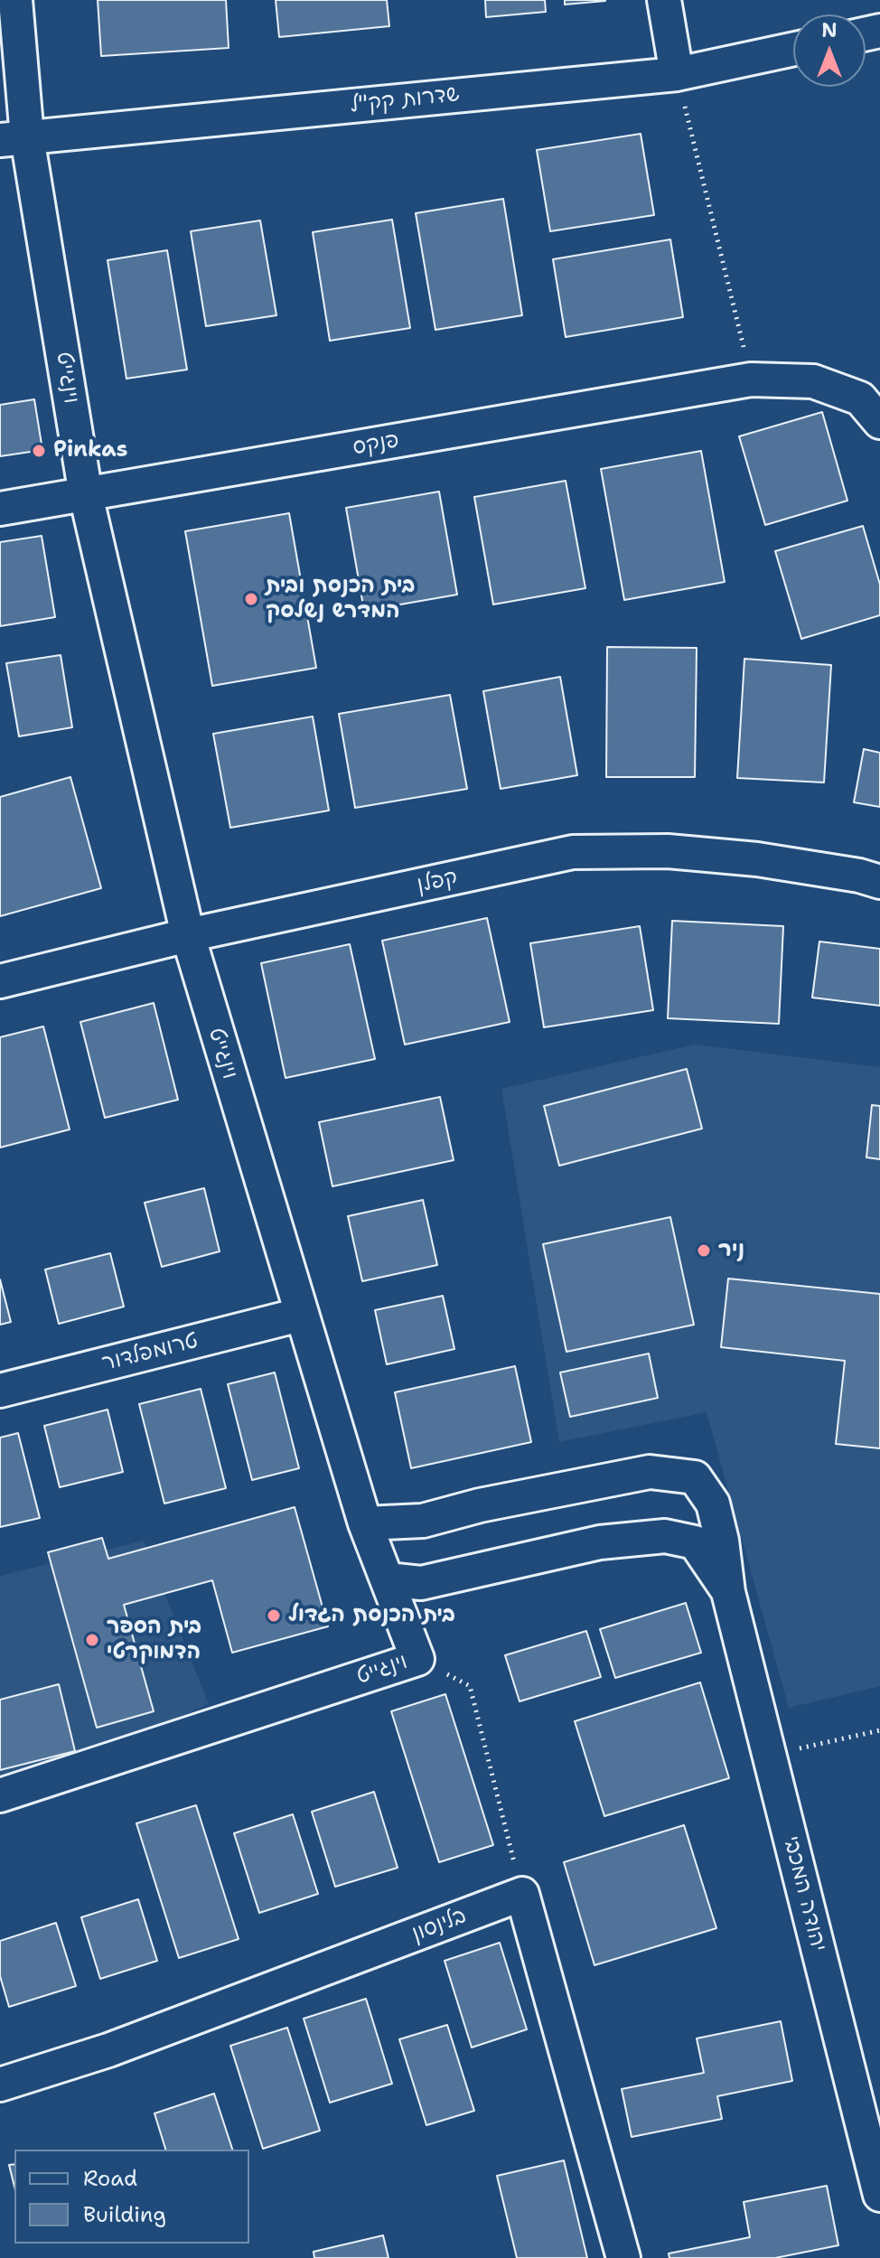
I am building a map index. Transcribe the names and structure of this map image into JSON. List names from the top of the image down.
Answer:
{
  "streets": {
    "street": [
      "שדרות קק\"ל",
      "וינגייט",
      "פנקס",
      "קפלן",
      "טרומפלדור",
      "יהודה המכבי",
      "בלינסון"
    ]
  },
  "crossings": [
    ["שדרות קק\"ל", "וינגייט"],
    ["וינגייט", "פנקס"],
    ["וינגייט", "קפלן"],
    ["וינגייט", "טרומפלדור"],
    ["וינגייט", "יהודה המכבי"]
  ],
  "places": [
    "Pinkas",
    "בית הכנסת ובית המדרש נשלסק",
    "ניר",
    "בית הכנסת הגדול",
    "בית הספר הדמוקרטי"
  ],
  "legend": ["Road", "Building"],
  "north": "top"
}
